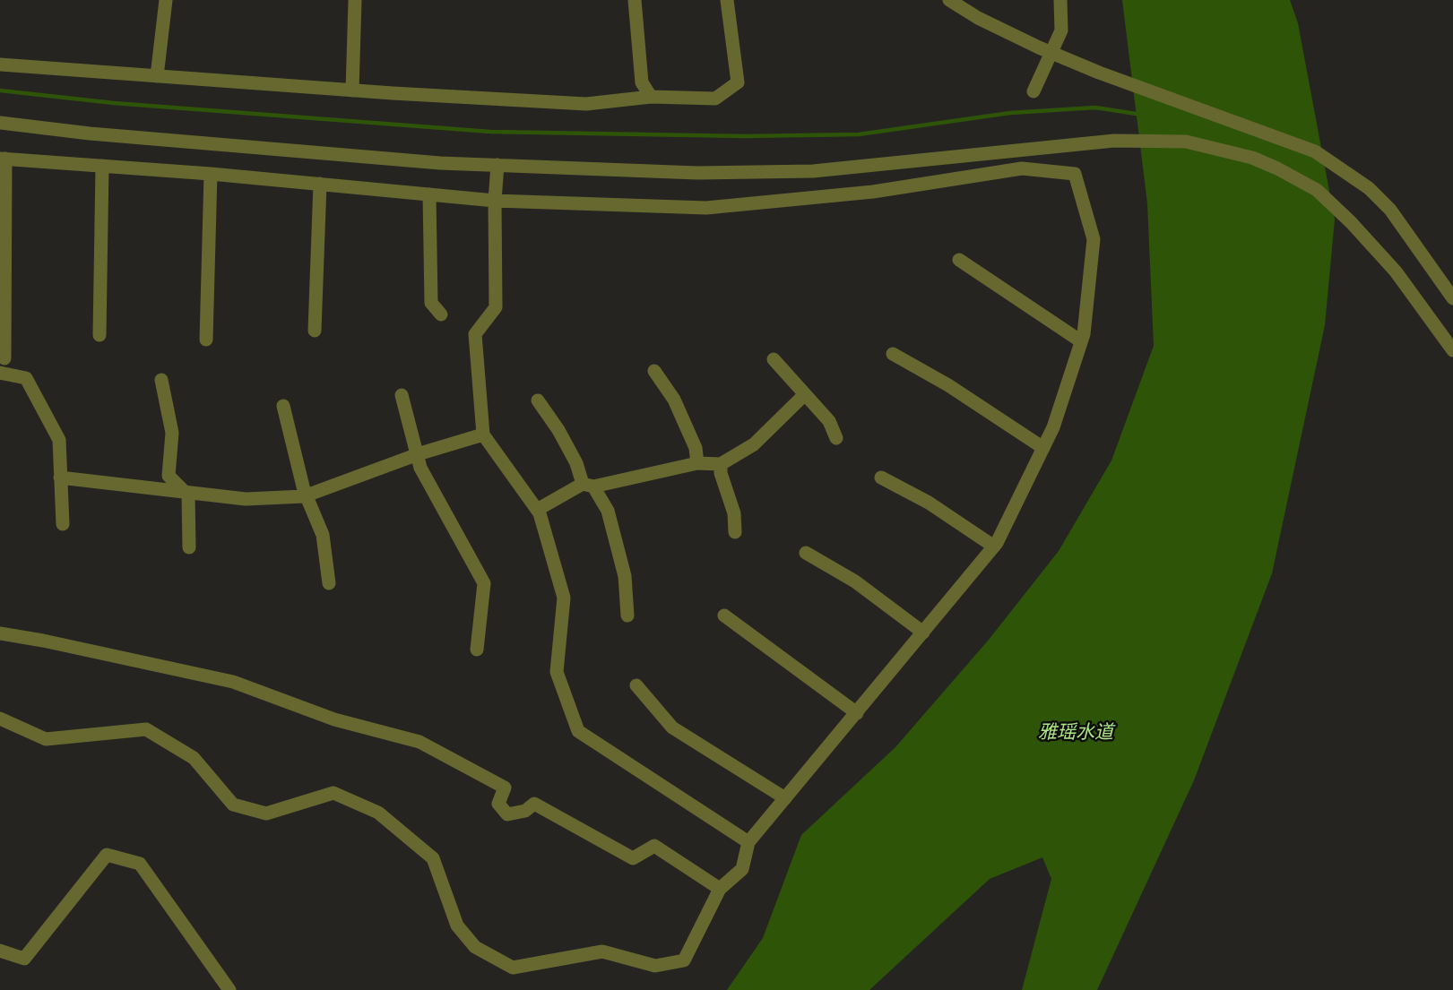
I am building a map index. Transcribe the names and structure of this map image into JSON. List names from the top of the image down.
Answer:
{
  "water": ["雅瑶水道"]
}
